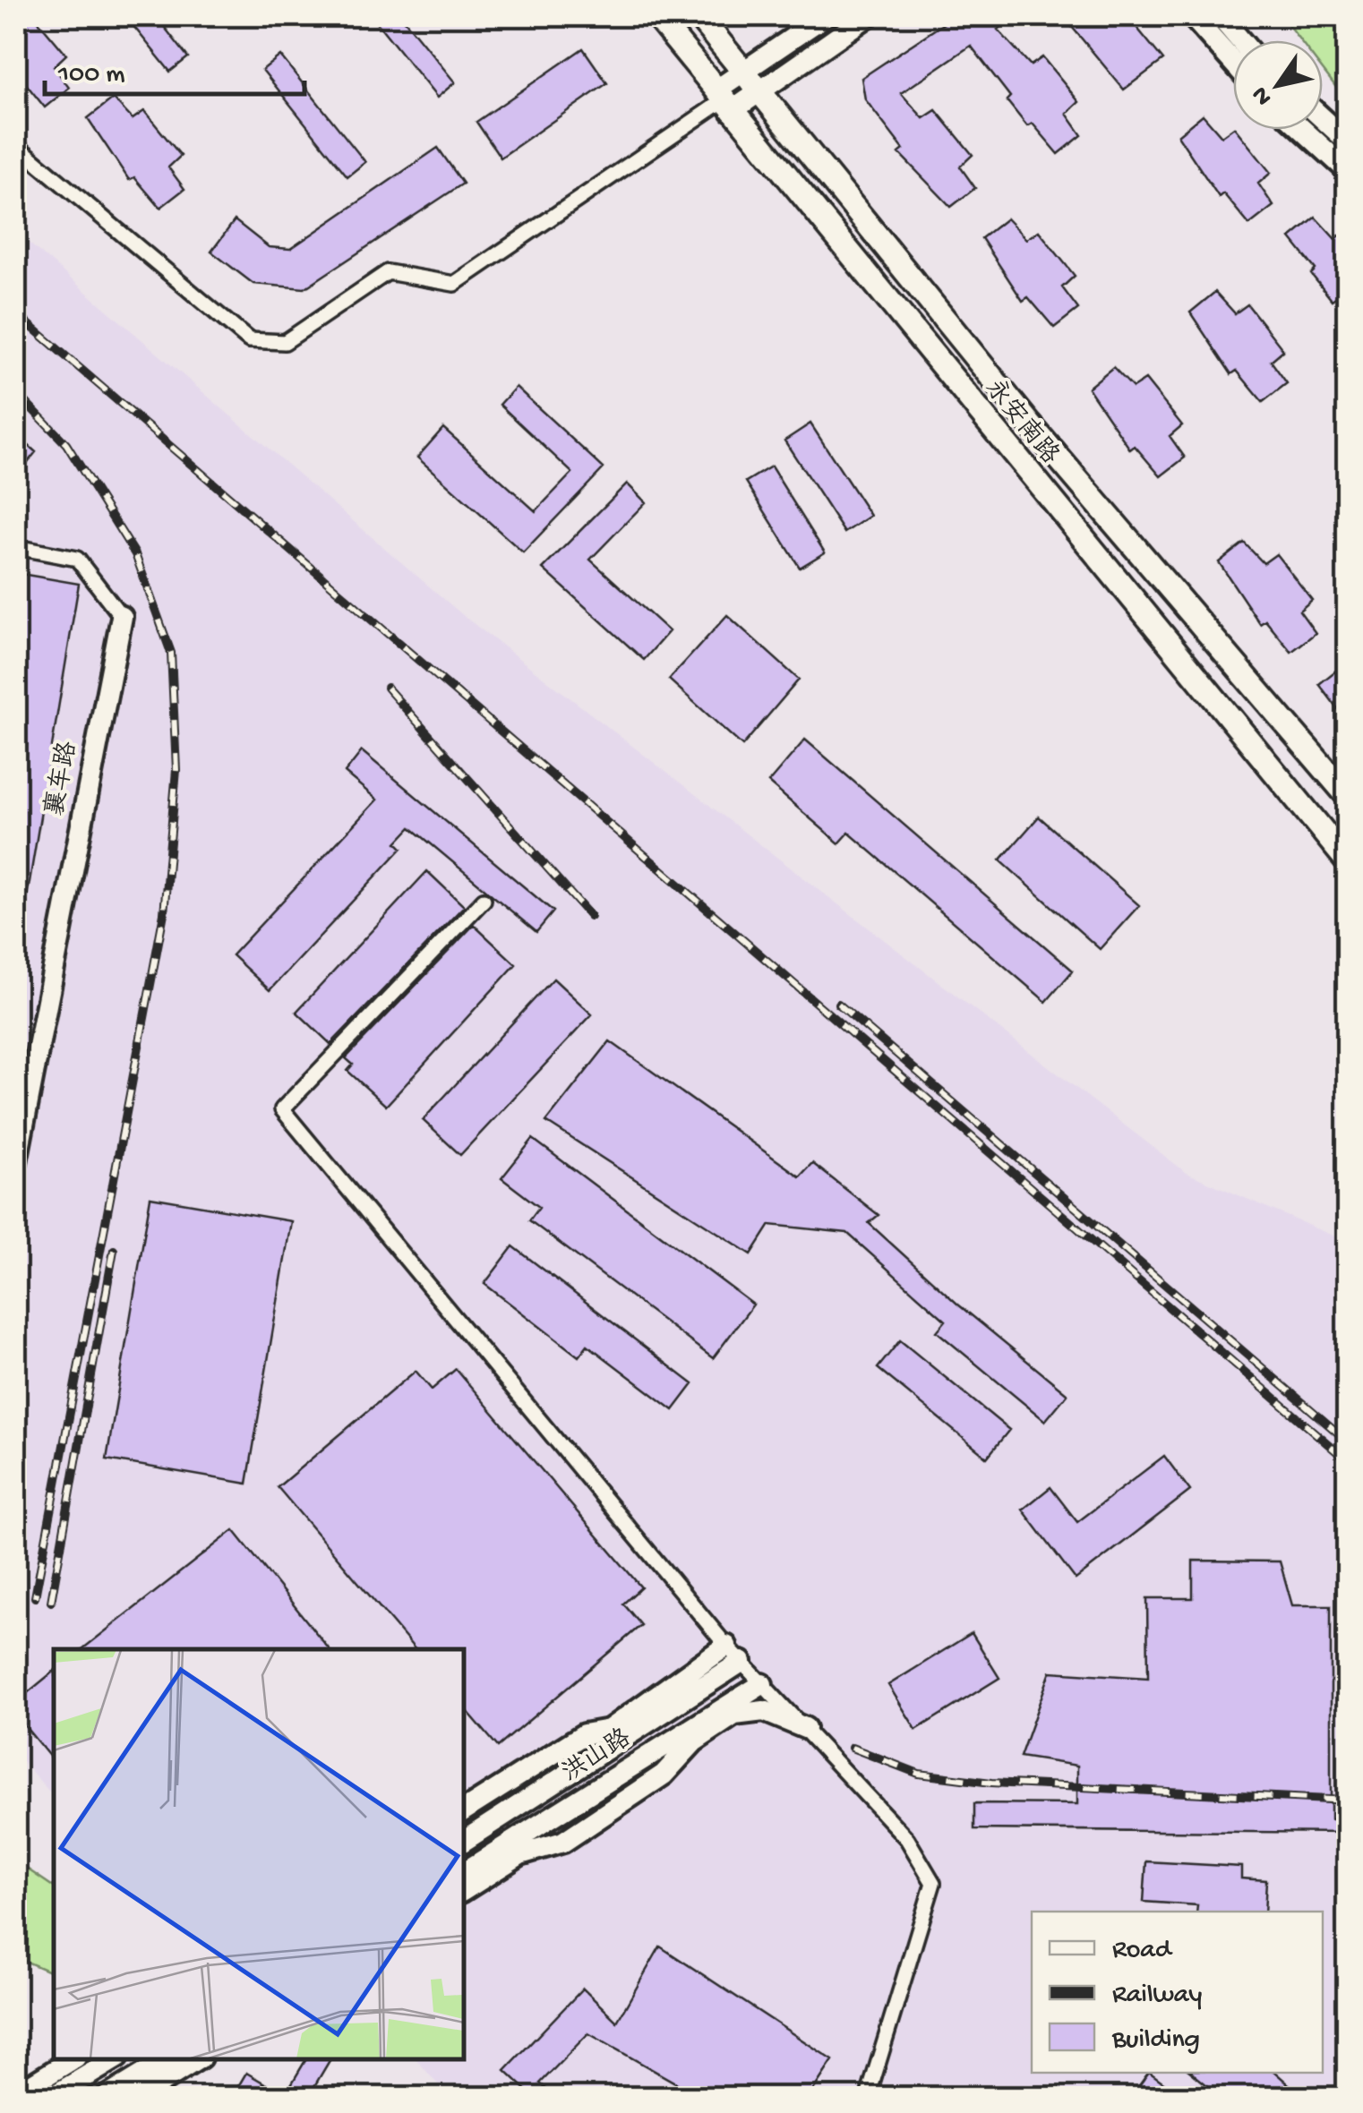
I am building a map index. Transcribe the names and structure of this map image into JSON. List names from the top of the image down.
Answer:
{
  "streets": {
    "main road": ["永安南路"],
    "street": ["襄车路", "洪山路"]
  },
  "legend": ["Road", "Railway", "Building"],
  "scale_bar": "100 m",
  "north": "bottom left"
}
